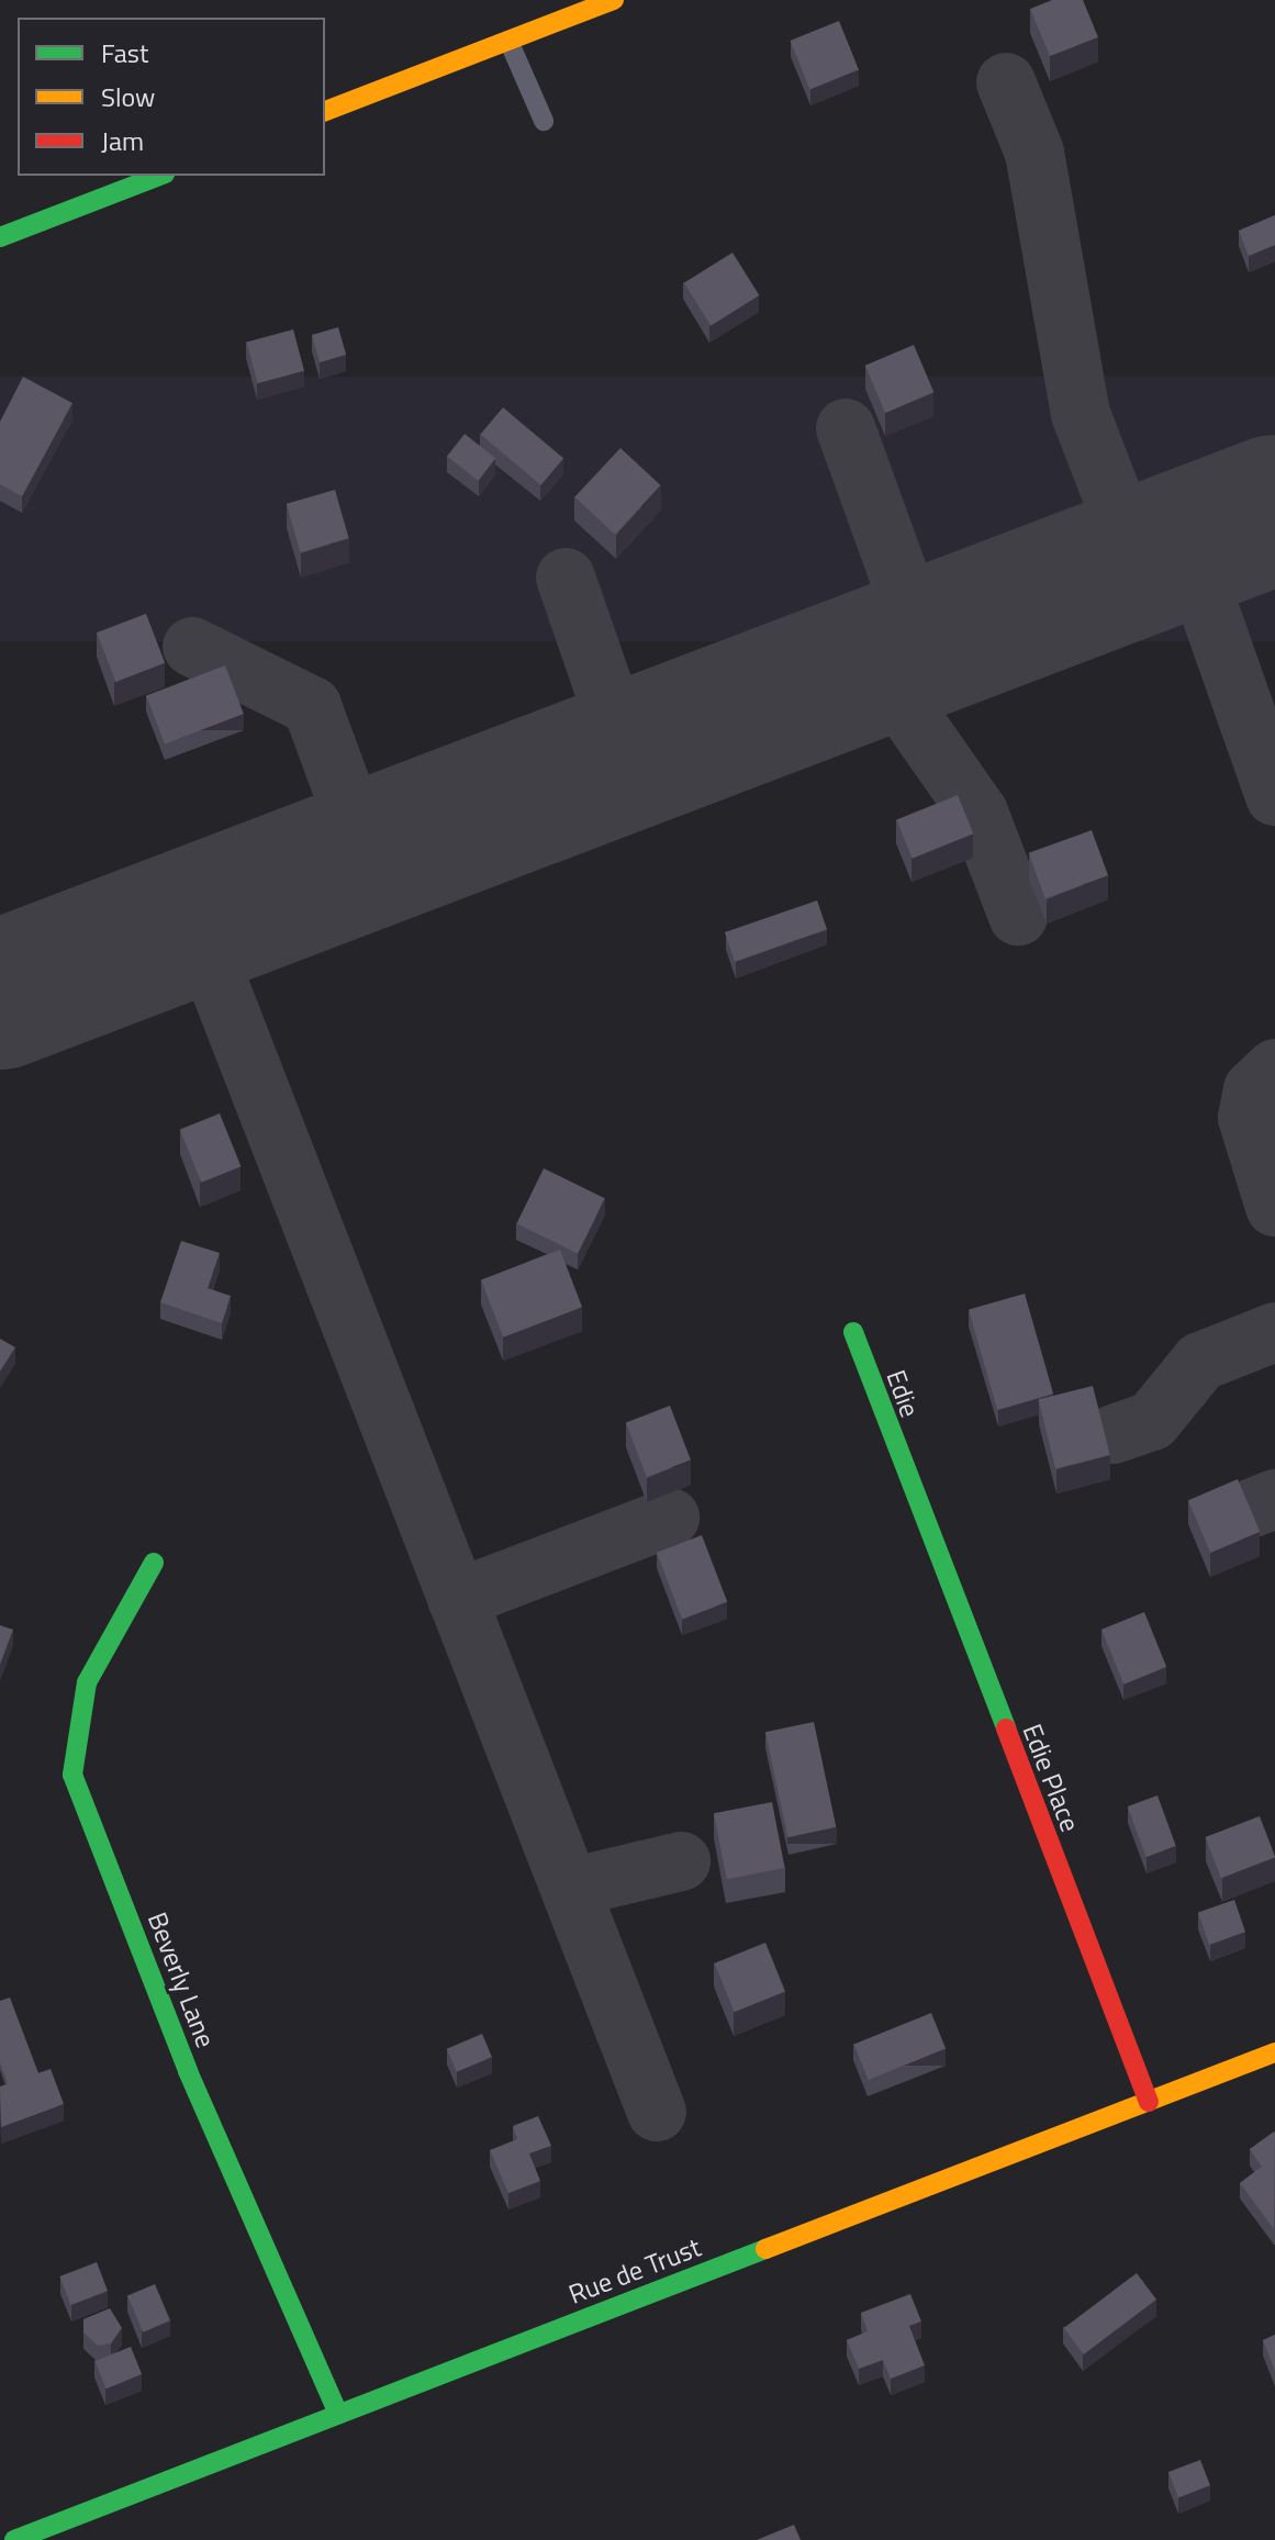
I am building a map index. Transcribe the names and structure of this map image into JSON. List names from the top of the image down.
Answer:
{
  "streets": {
    "street": [
      "Edie",
      "Edie Place",
      "Beverly Lane",
      "Rue de Trust"
    ]
  },
  "crossings": [
    ["Edie", "Edie Place"],
    ["Edie Place", "Rue de Trust"],
    ["Beverly Lane", "Rue de Trust"]
  ],
  "legend": ["Fast", "Slow", "Jam"]
}
